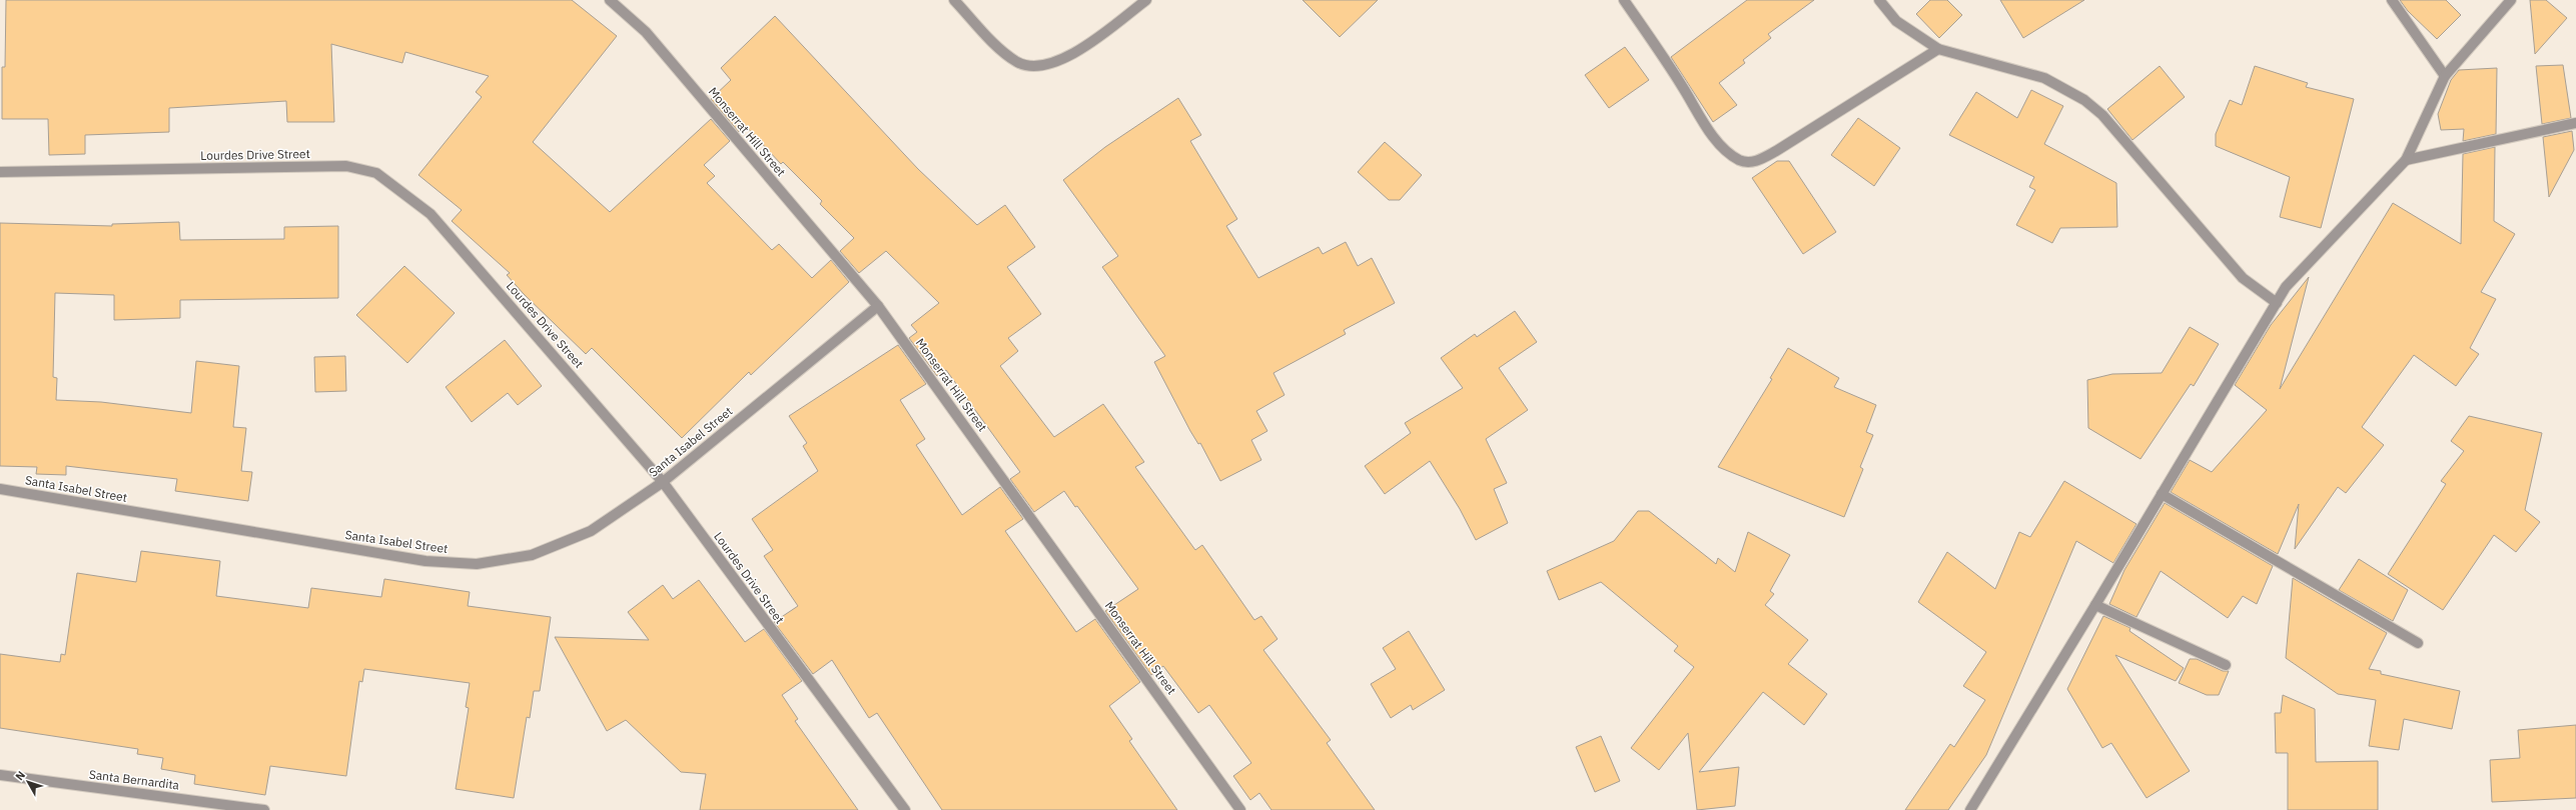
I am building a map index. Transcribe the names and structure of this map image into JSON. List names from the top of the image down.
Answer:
{
  "streets": {
    "street": [
      "Monserrat Hill Street",
      "Lourdes Drive Street",
      "Santa Isabel Street",
      "Santa Bernardita"
    ]
  },
  "crossings": [
    ["Monserrat Hill Street", "Santa Isabel Street"],
    ["Lourdes Drive Street", "Santa Isabel Street"]
  ],
  "north": "top left"
}
